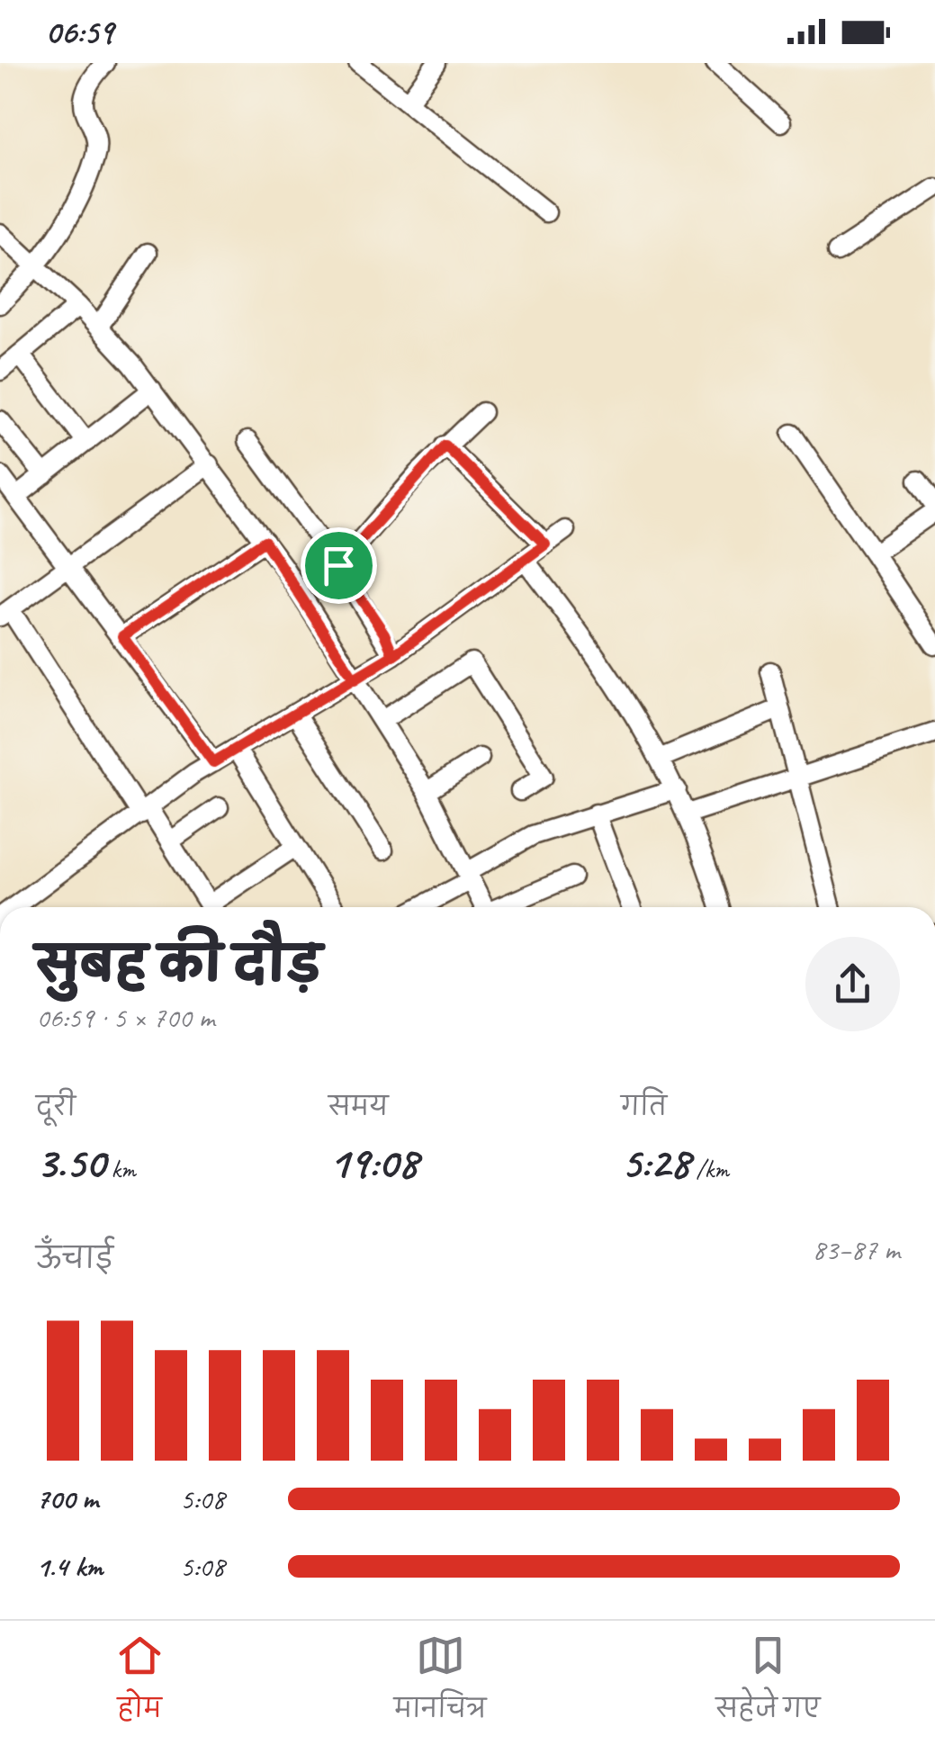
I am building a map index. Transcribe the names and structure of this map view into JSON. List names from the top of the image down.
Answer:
{
  "page": {
    "status": "06:59",
    "heading": ["सुबह की दौड़", "06:59 · 5 × 700 m"],
    "stats": [
      ["दूरी", "3.50 km"],
      ["समय", "19:08"],
      ["गति", "5:28 /km"]
    ],
    "chart": ["ऊँचाई", "83–87 m"],
    "list": [
      {
        "name": "700 m",
        "note": "5:08"
      },
      {
        "name": "1.4 km",
        "note": "5:08"
      }
    ],
    "tabs": ["होम", "मानचित्र", "सहेजे गए"]
  }
}
